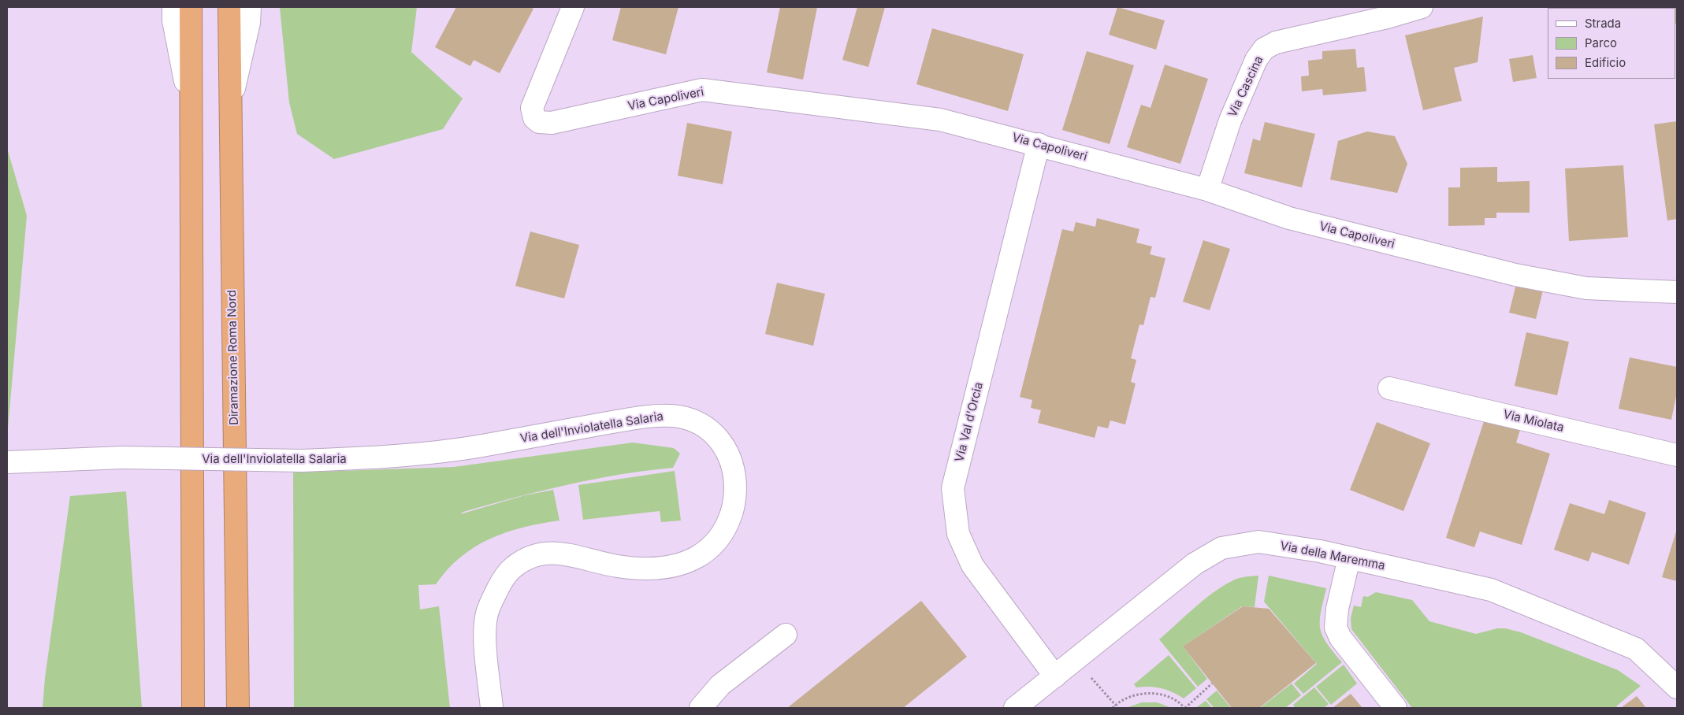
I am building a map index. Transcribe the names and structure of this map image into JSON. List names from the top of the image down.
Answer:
{
  "streets": {
    "highway": ["Diramazione Roma Nord"],
    "street": [
      "Via Cascina",
      "Via Capoliveri",
      "Via Miolata",
      "Via Val d'Orcia",
      "Via dell'Inviolatella Salaria",
      "Via della Maremma"
    ]
  },
  "crossings": [
    ["Via Cascina", "Via Capoliveri"],
    ["Via Capoliveri", "Via Val d'Orcia"],
    ["Via Val d'Orcia", "Via della Maremma"]
  ],
  "legend": ["Strada", "Parco", "Edificio"]
}
